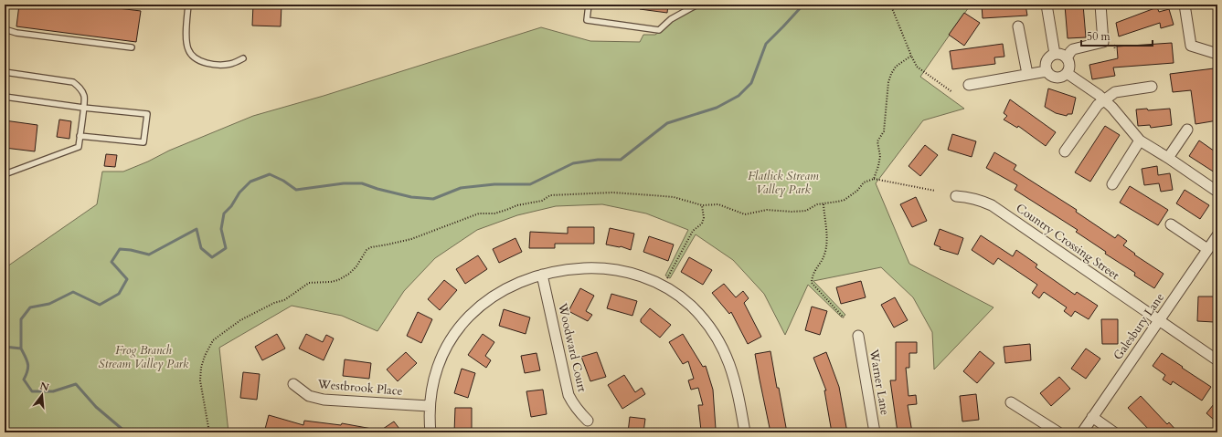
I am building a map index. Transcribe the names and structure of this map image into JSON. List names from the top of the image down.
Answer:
{
  "streets": {
    "street": [
      "Country Crossing Street",
      "Galesbury Lane",
      "Woodward Court",
      "Warner Lane",
      "Westbrook Place"
    ]
  },
  "crossings": [
    ["Country Crossing Street", "Galesbury Lane"]
  ],
  "parks": ["Flatlick Stream Valley Park", "Frog Branch Stream Valley Park"],
  "scale_bar": "50 m",
  "north": "top"
}
